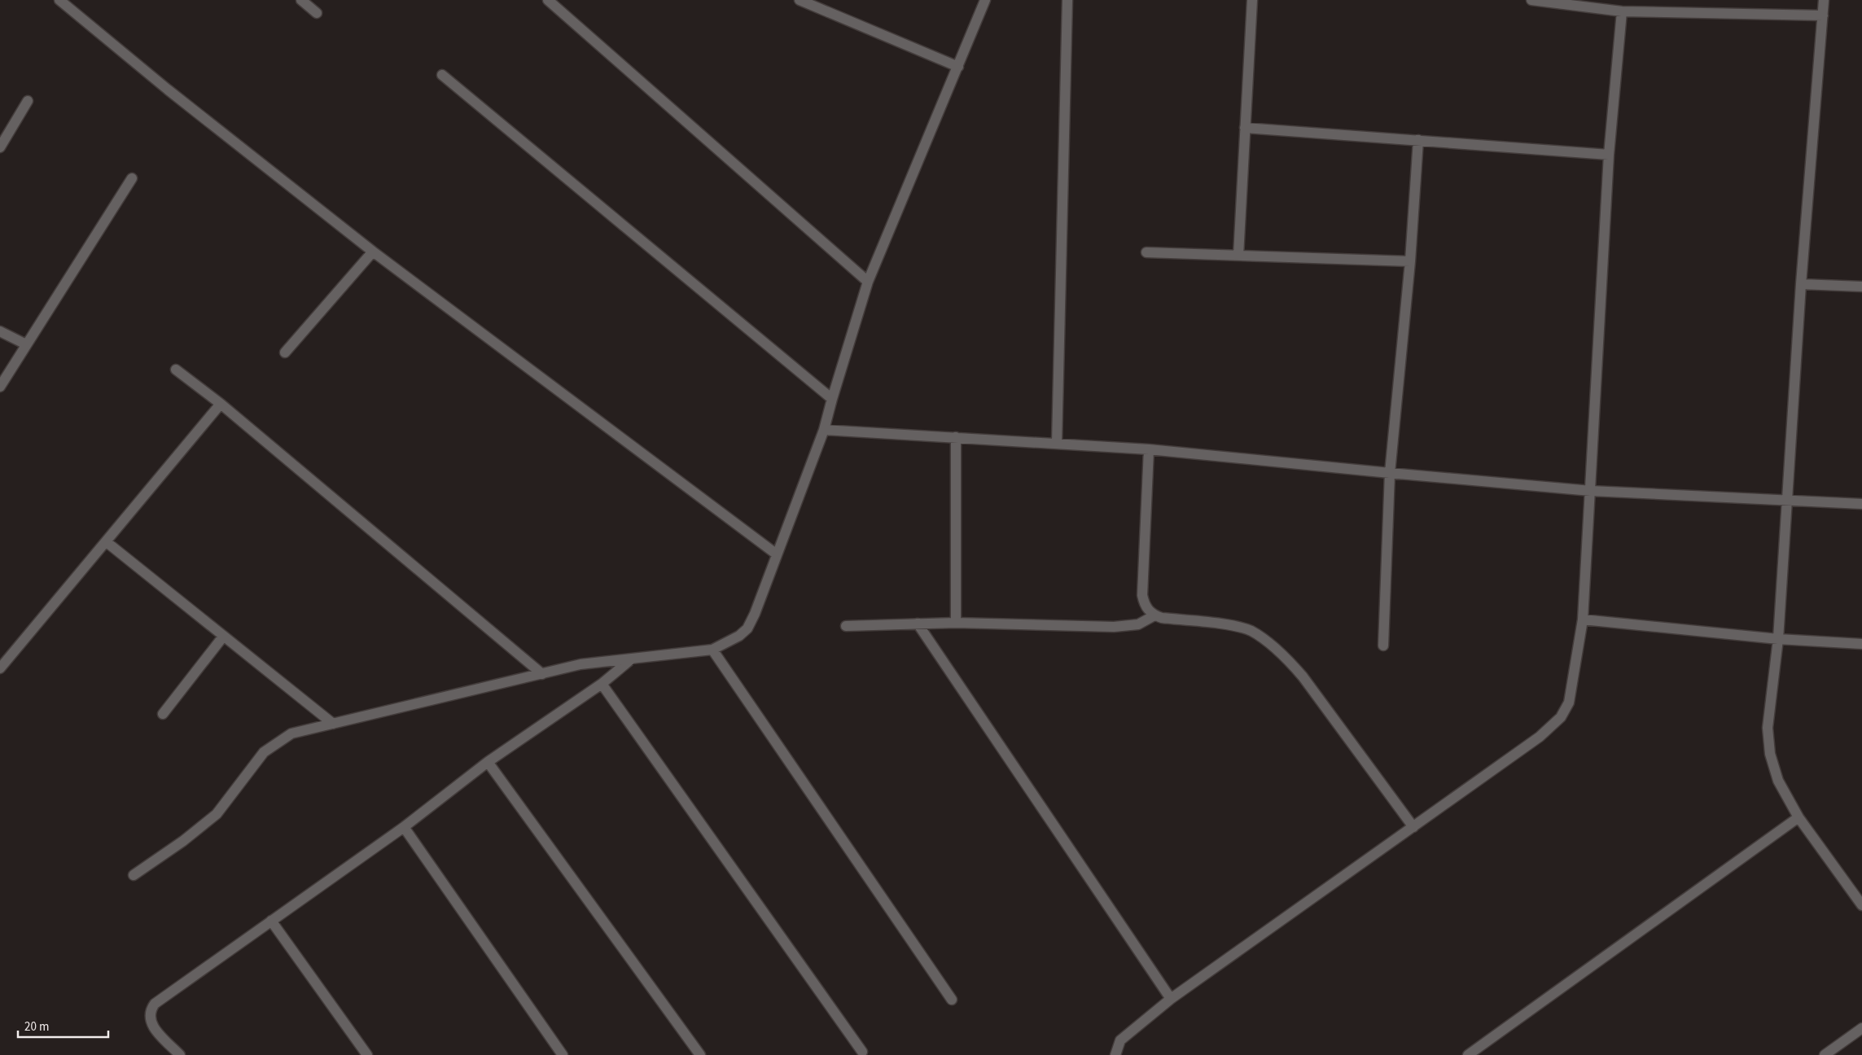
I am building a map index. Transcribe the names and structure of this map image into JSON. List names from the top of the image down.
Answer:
{
  "scale_bar": "20 m"
}
